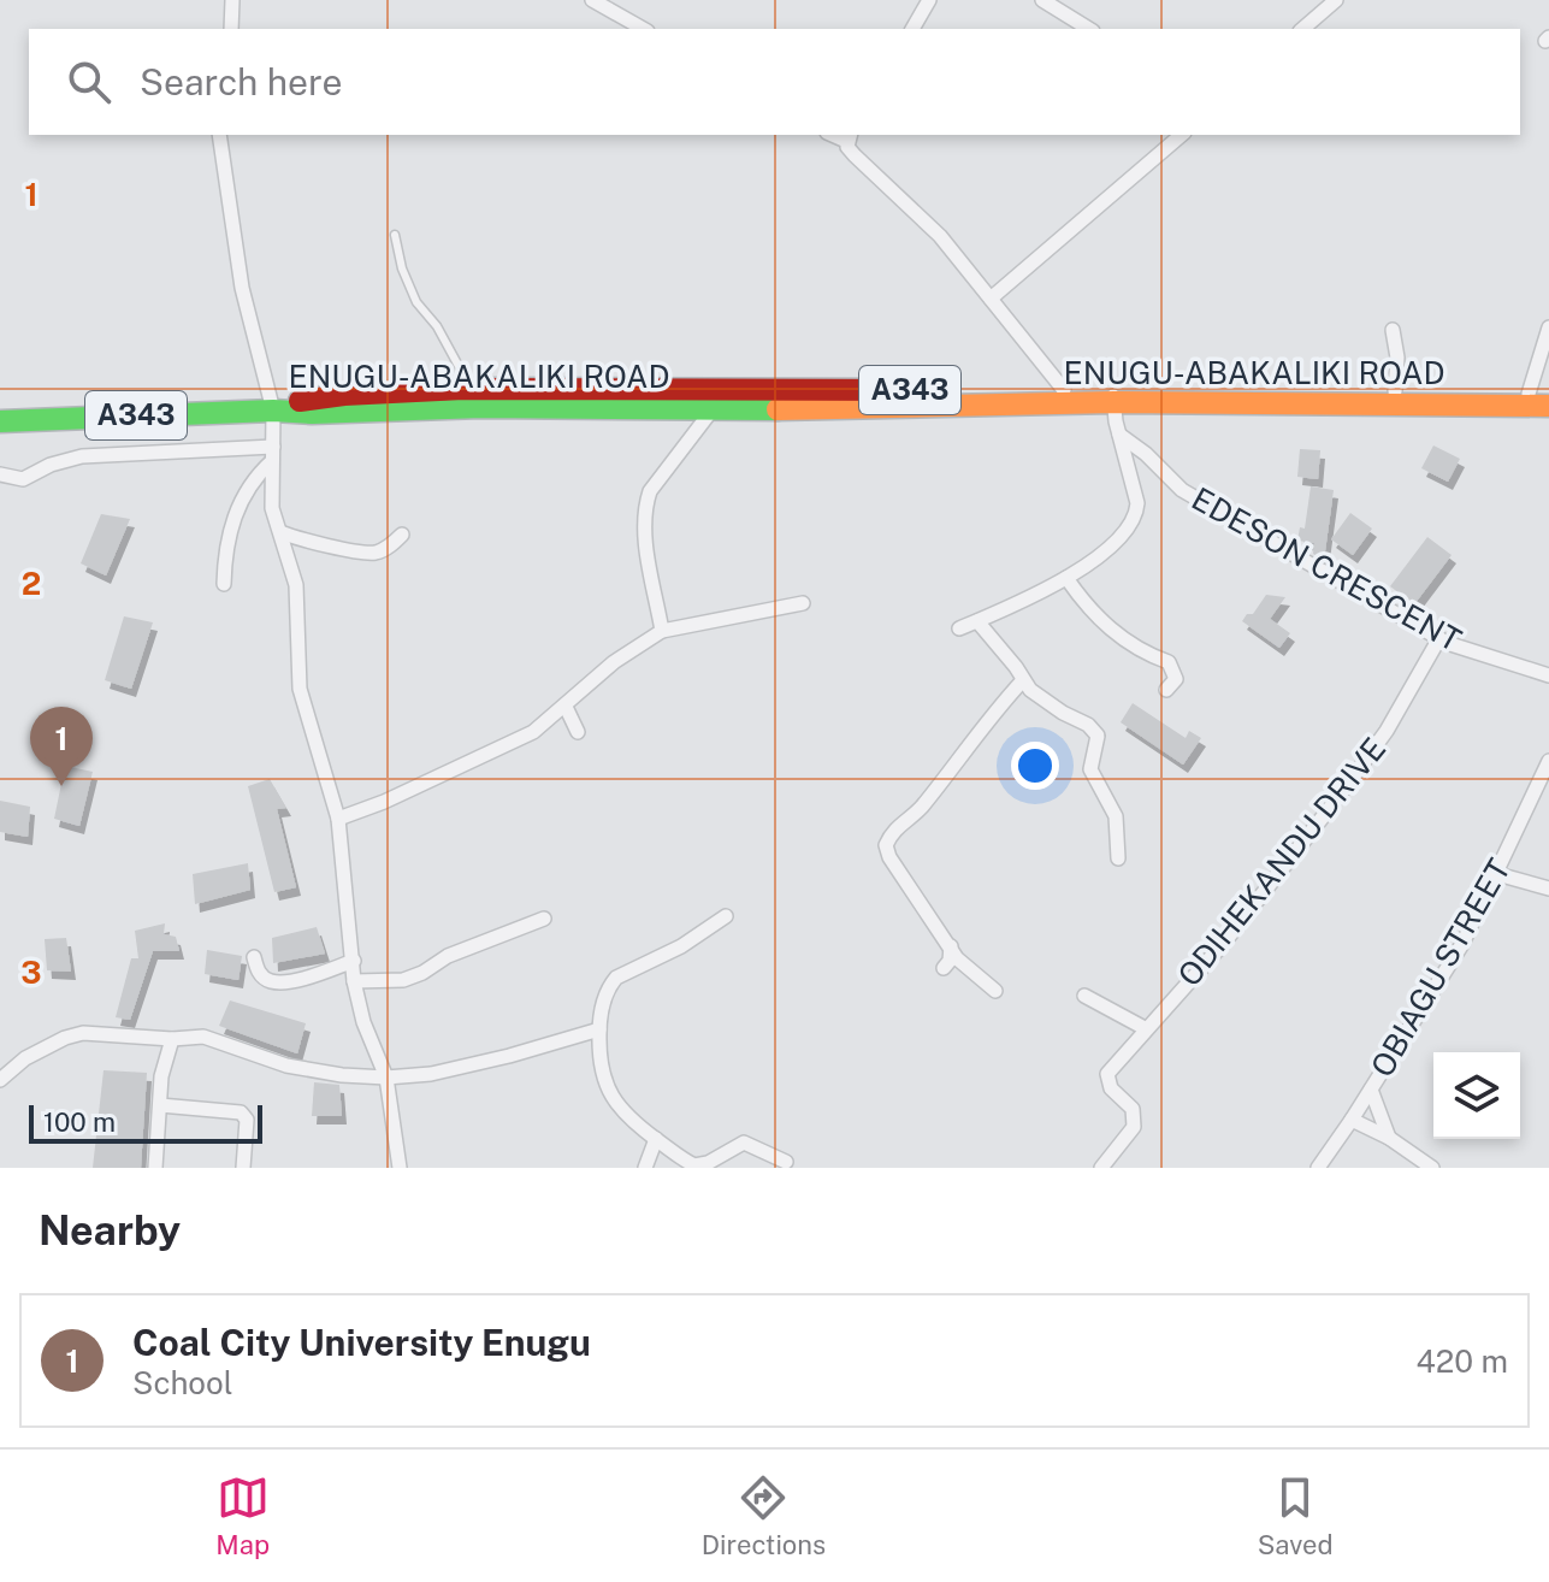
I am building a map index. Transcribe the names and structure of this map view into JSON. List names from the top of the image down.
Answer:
{
  "streets": {
    "highway": ["ENUGU-ABAKALIKI ROAD", "A343"],
    "street": ["EDESON CRESCENT", "ODIHEKANDU DRIVE", "OBIAGU STREET"]
  },
  "crossings": [
    ["ENUGU-ABAKALIKI ROAD", "A343"],
    ["EDESON CRESCENT", "ODIHEKANDU DRIVE"]
  ],
  "scale_bar": "100 m",
  "page": {
    "search": "Search here",
    "pins": "1",
    "scale": "100 m",
    "heading": "Nearby",
    "list": [
      {
        "mark": "1",
        "name": "Coal City University Enugu",
        "note": "School",
        "value": "420 m"
      }
    ],
    "nav": ["Map", "Directions", "Saved"]
  },
  "grid": {
    "rows": ["1", "2", "3"]
  }
}
